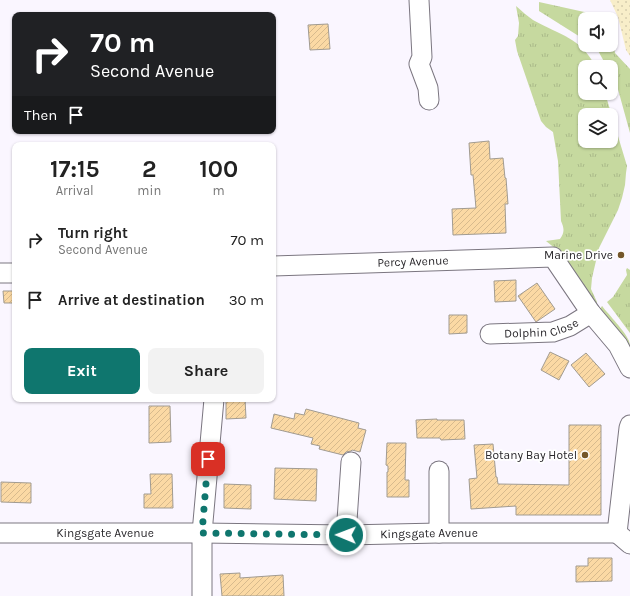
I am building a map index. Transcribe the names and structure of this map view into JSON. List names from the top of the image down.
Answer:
{
  "streets": {
    "street": ["Percy Avenue", "Dolphin Close", "Kingsgate Avenue"]
  },
  "crossings": [
    ["Percy Avenue", "Dolphin Close"]
  ],
  "places": ["Marine Drive", "Botany Bay Hotel"],
  "page": {
    "turn": ["70 m", "Second Avenue"],
    "then": "Then",
    "eta": [
      "17:15",
      "Arrival",
      "2",
      "min",
      "100",
      "m"
    ],
    "list": [
      {
        "name": "Turn right",
        "note": "Second Avenue",
        "value": "70 m"
      },
      {
        "name": "Arrive at destination",
        "value": "30 m"
      }
    ],
    "buttons": ["Exit", "Share"]
  }
}
